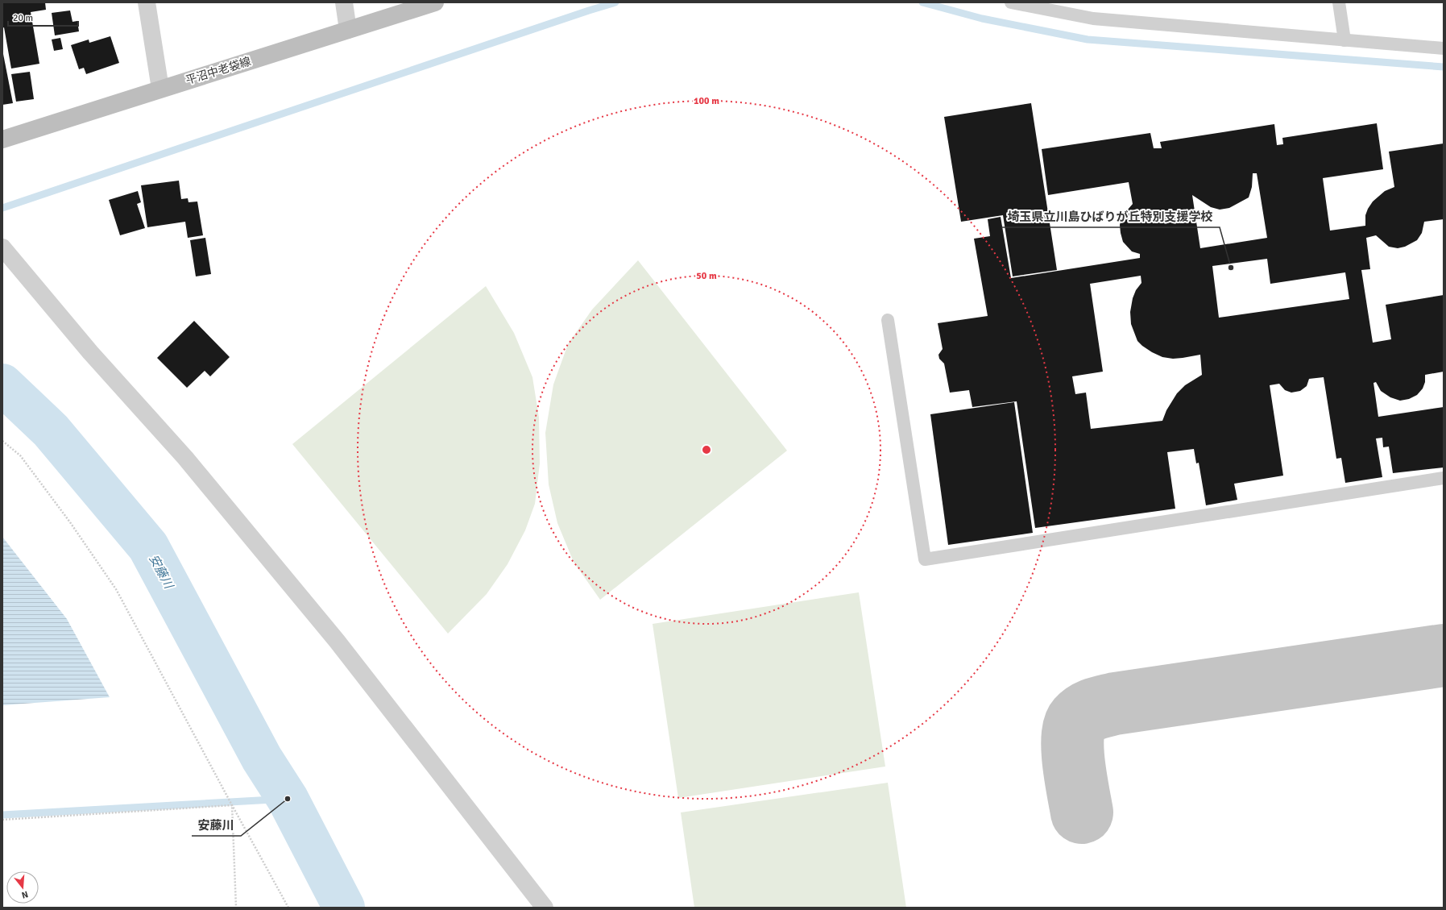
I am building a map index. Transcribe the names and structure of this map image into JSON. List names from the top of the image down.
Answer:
{
  "streets": {
    "main road": ["平沼中老袋線"]
  },
  "water": ["安藤川"],
  "places": ["埼玉県立川島ひばりが丘特別支援学校", "安藤川"],
  "scale_bar": "20 m",
  "north": "bottom",
  "rings": ["100 m", "50 m"]
}
